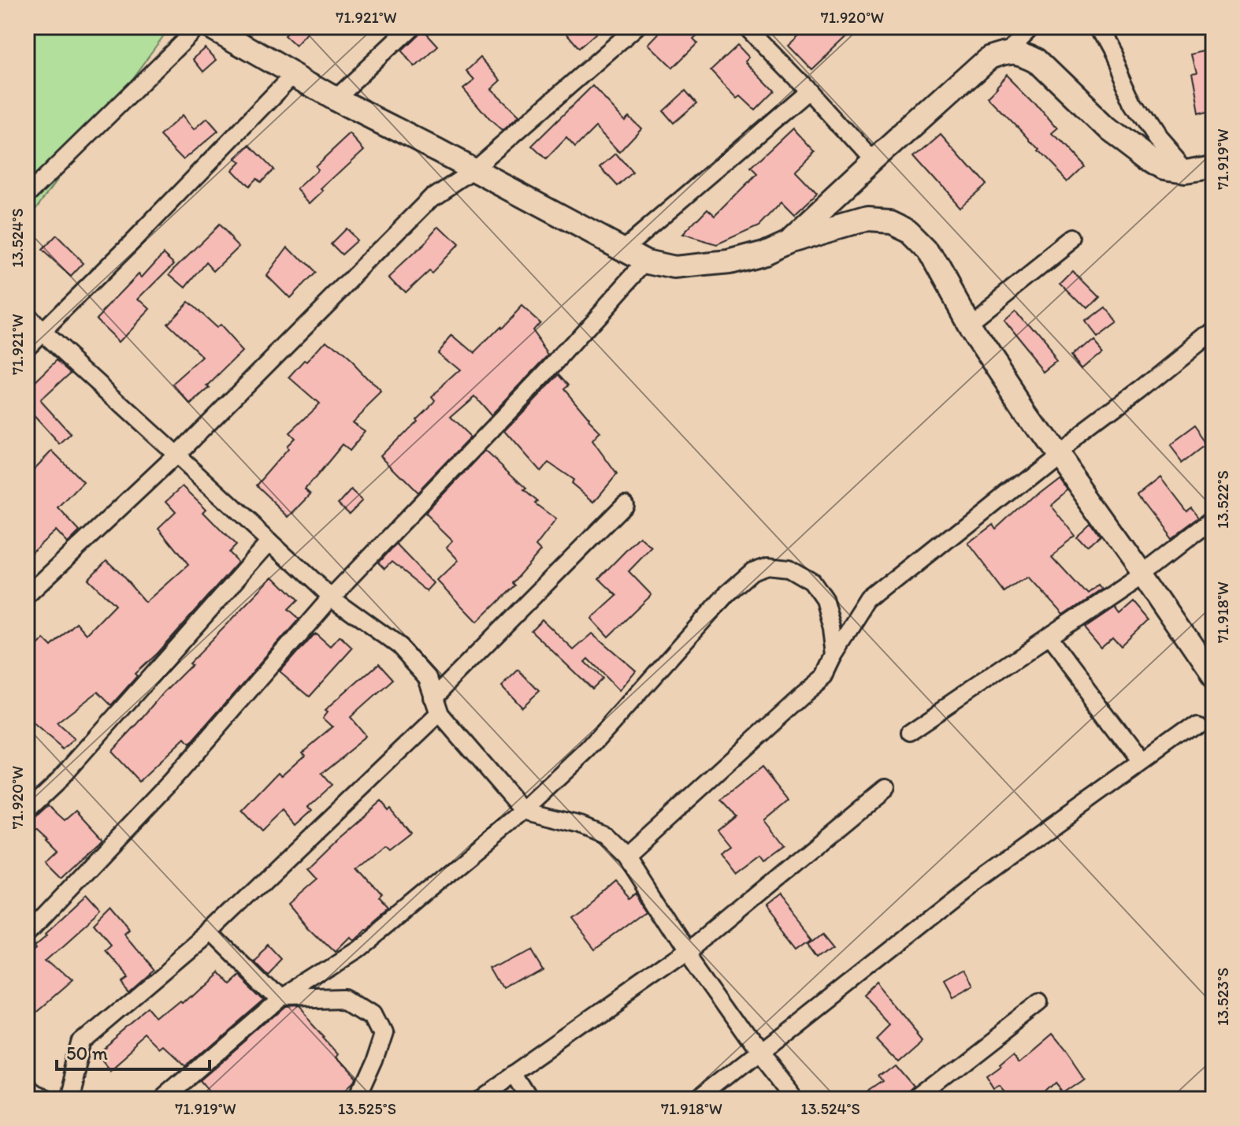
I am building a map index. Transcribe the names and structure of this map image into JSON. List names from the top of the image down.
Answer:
{
  "scale_bar": "50 m",
  "coordinates": [
    "71.921°W",
    "71.920°W",
    "71.919°W",
    "13.524°S",
    "13.522°S",
    "71.918°W",
    "13.523°S",
    "13.525°S"
  ]
}
